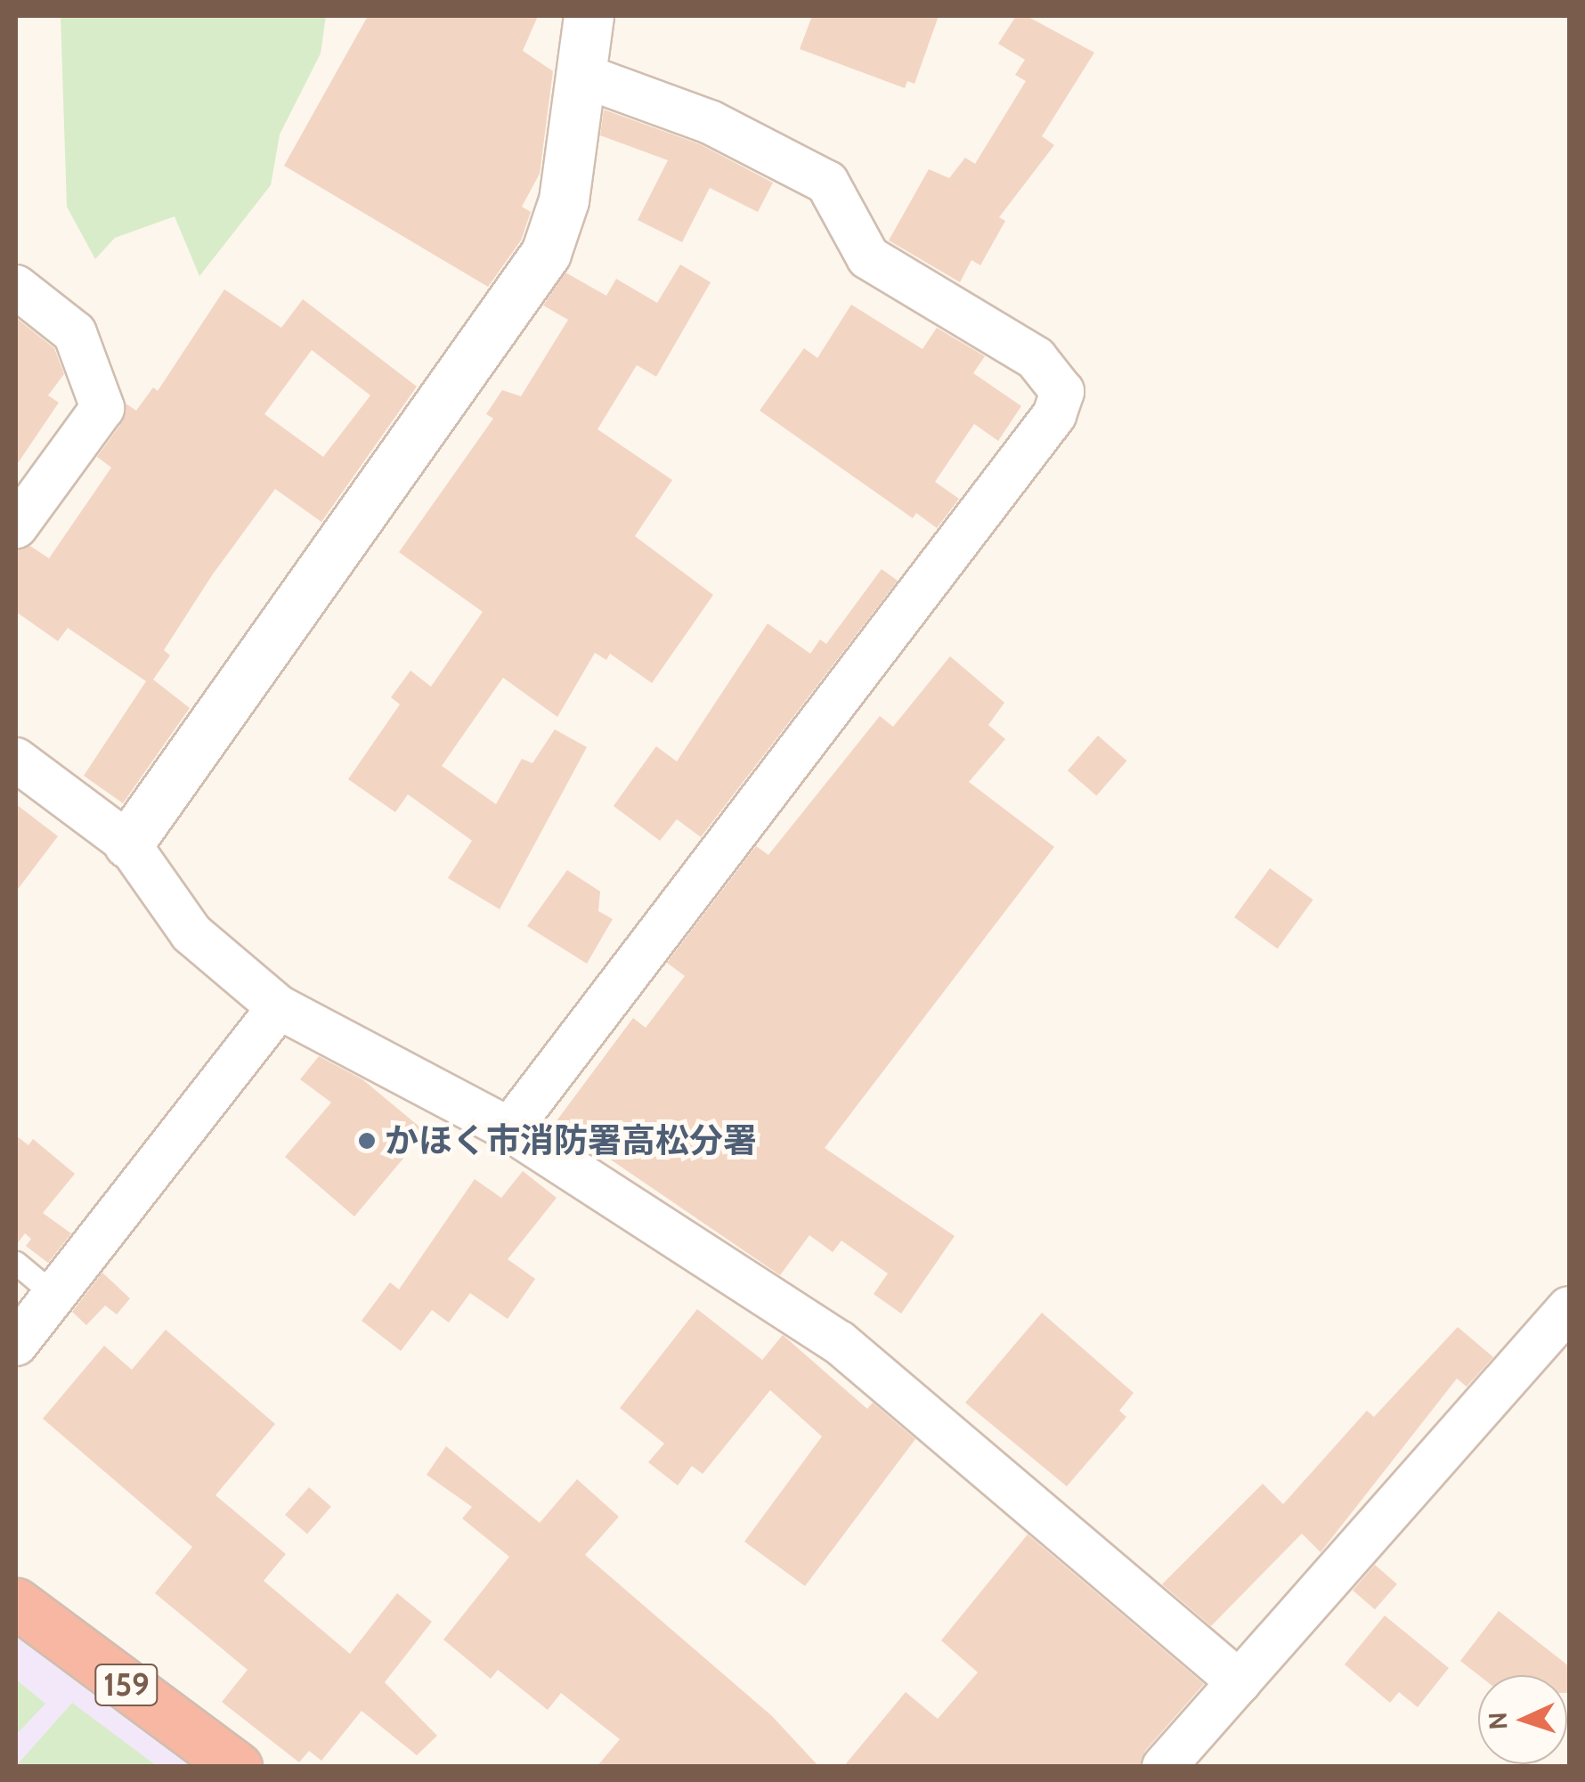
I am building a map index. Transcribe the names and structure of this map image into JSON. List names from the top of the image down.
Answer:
{
  "streets": {
    "highway": ["159"]
  },
  "places": ["かほく市消防署高松分署"],
  "north": "left"
}
